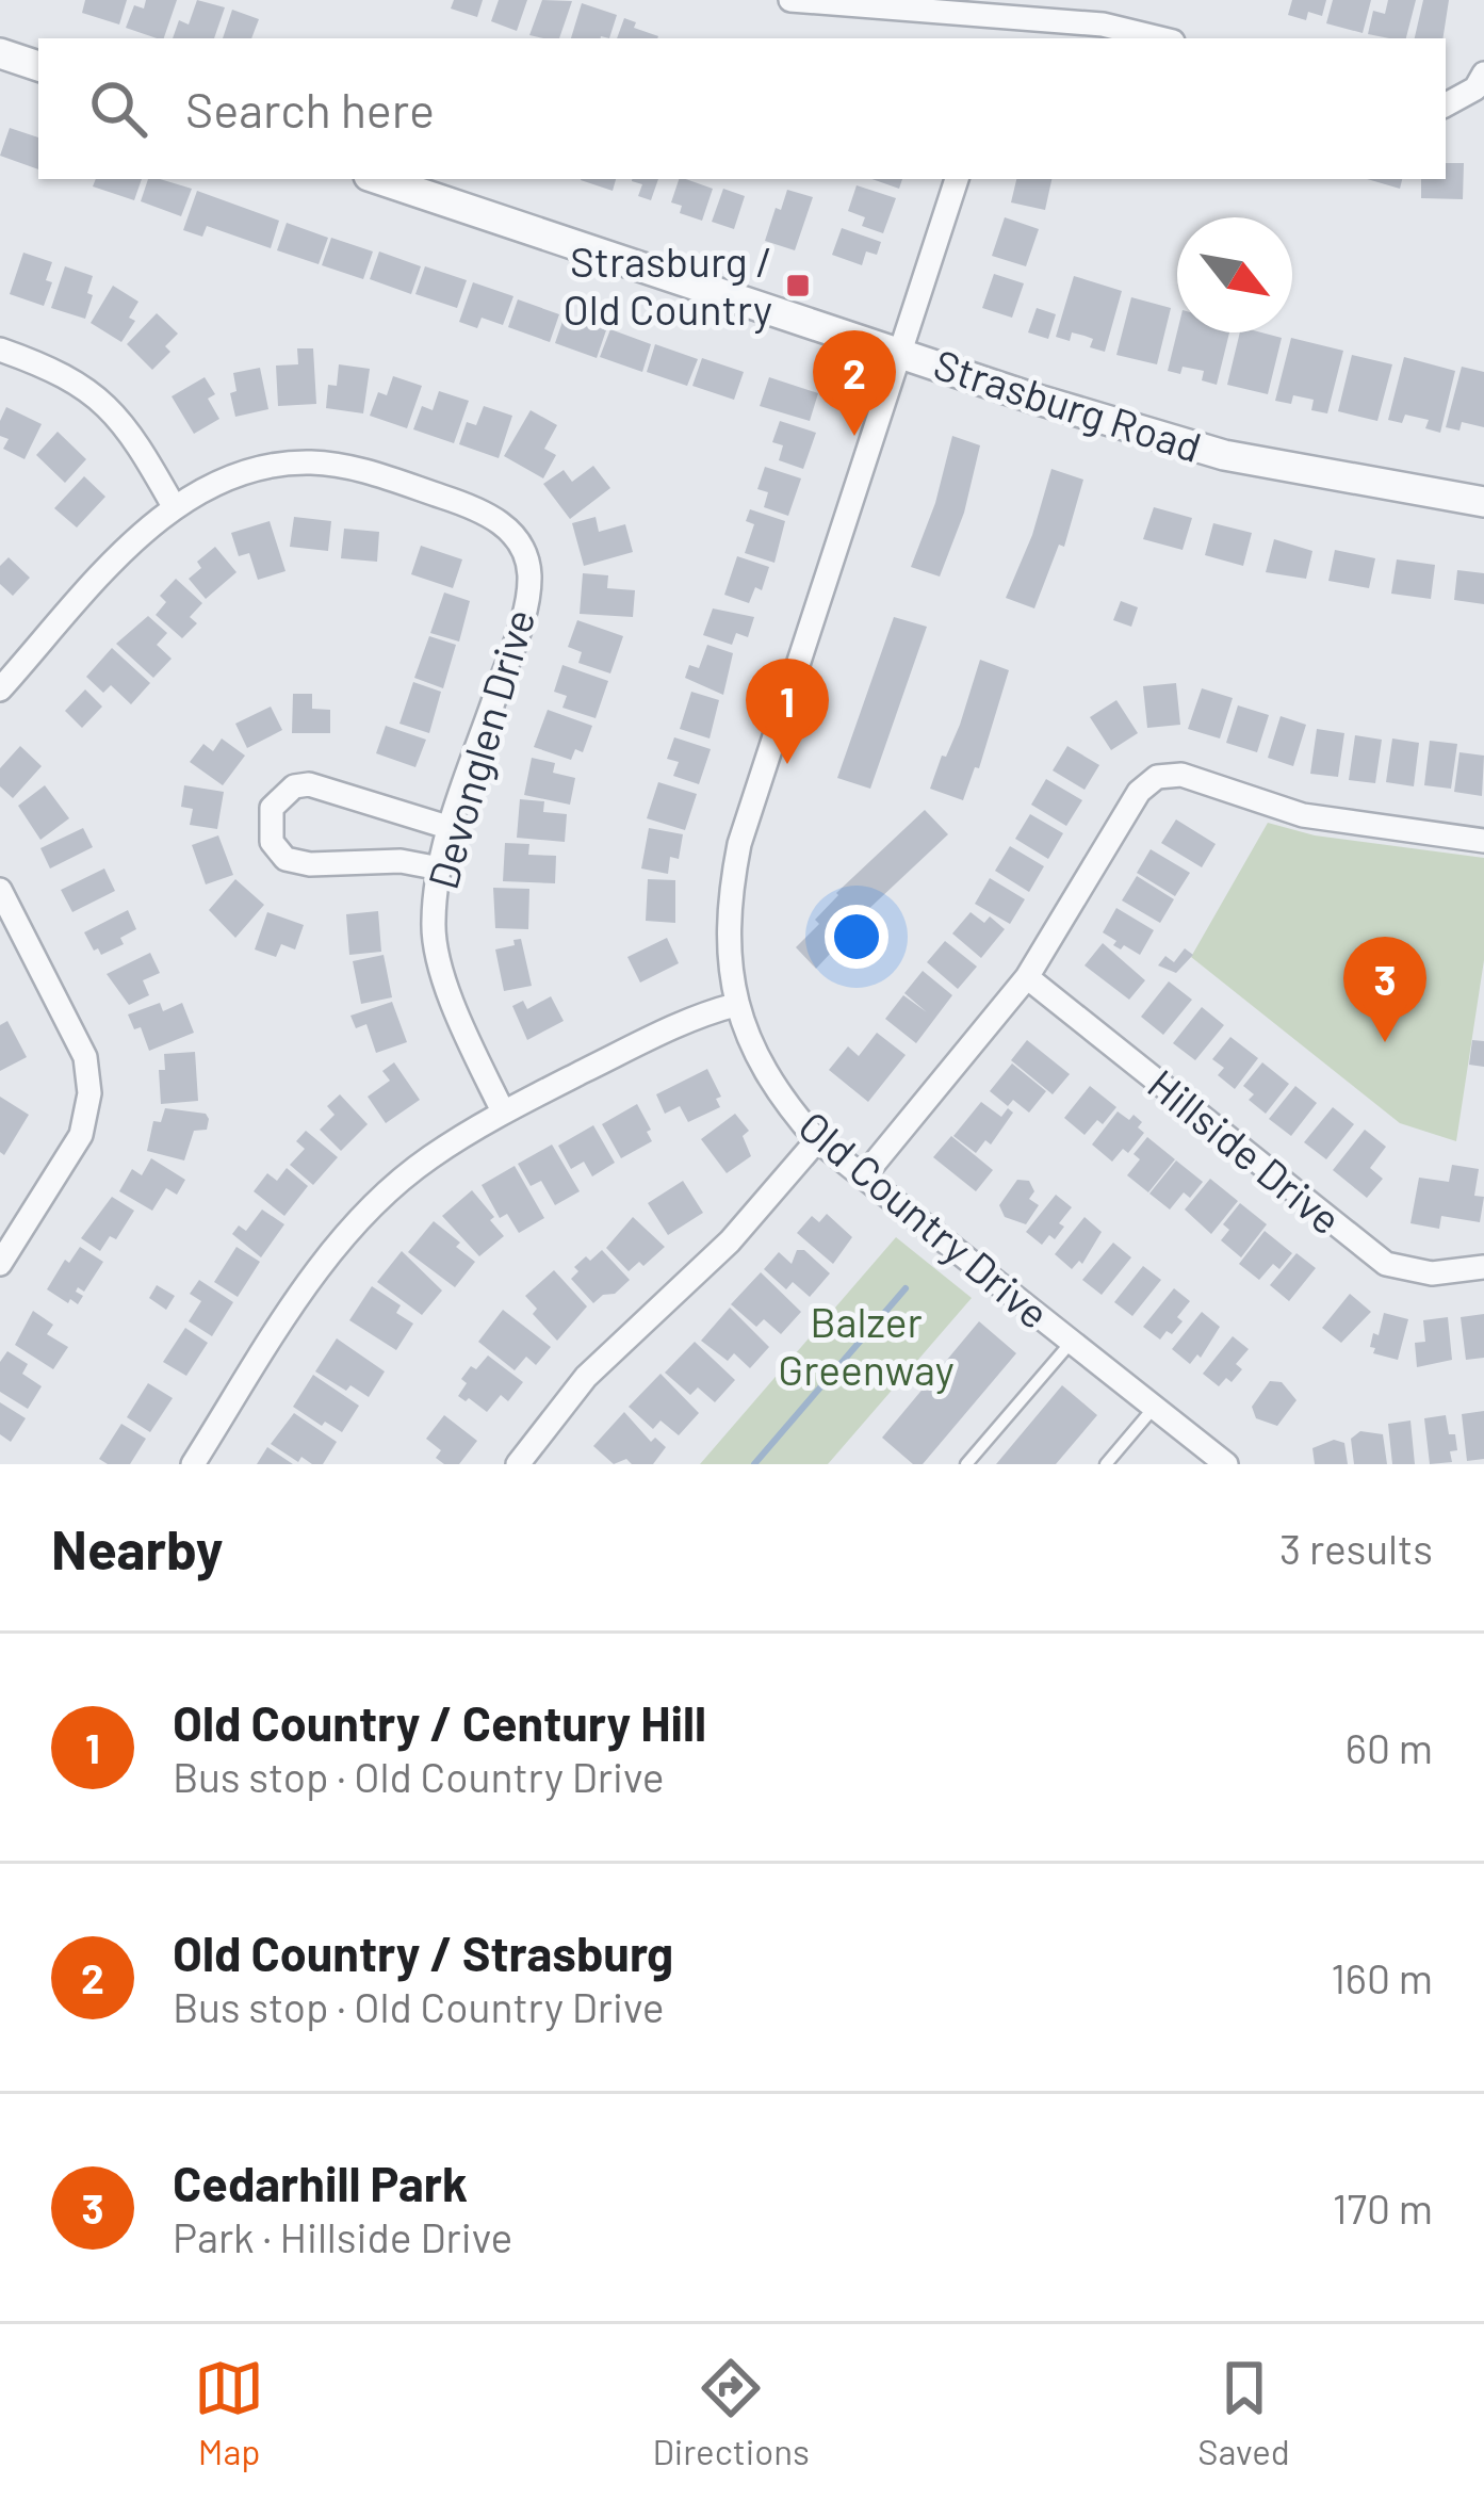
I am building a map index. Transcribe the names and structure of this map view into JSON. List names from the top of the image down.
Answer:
{
  "streets": {
    "street": [
      "Strasburg Road",
      "Devonglen Drive",
      "Hillside Drive",
      "Old Country Drive"
    ]
  },
  "crossings": [
    ["Strasburg Road", "Old Country Drive"]
  ],
  "parks": ["Balzer Greenway"],
  "places": {
    "transit": ["Strasburg / Old Country"]
  },
  "north": "bottom right",
  "page": {
    "search": "Search here",
    "pins": ["2", "1", "3"],
    "heading": ["Nearby", "3 results"],
    "list": [
      {
        "mark": "1",
        "name": "Old Country / Century Hill",
        "note": "Bus stop · Old Country Drive",
        "value": "60 m"
      },
      {
        "mark": "2",
        "name": "Old Country / Strasburg",
        "note": "Bus stop · Old Country Drive",
        "value": "160 m"
      },
      {
        "mark": "3",
        "name": "Cedarhill Park",
        "note": "Park · Hillside Drive",
        "value": "170 m"
      }
    ],
    "nav": ["Map", "Directions", "Saved"]
  }
}
